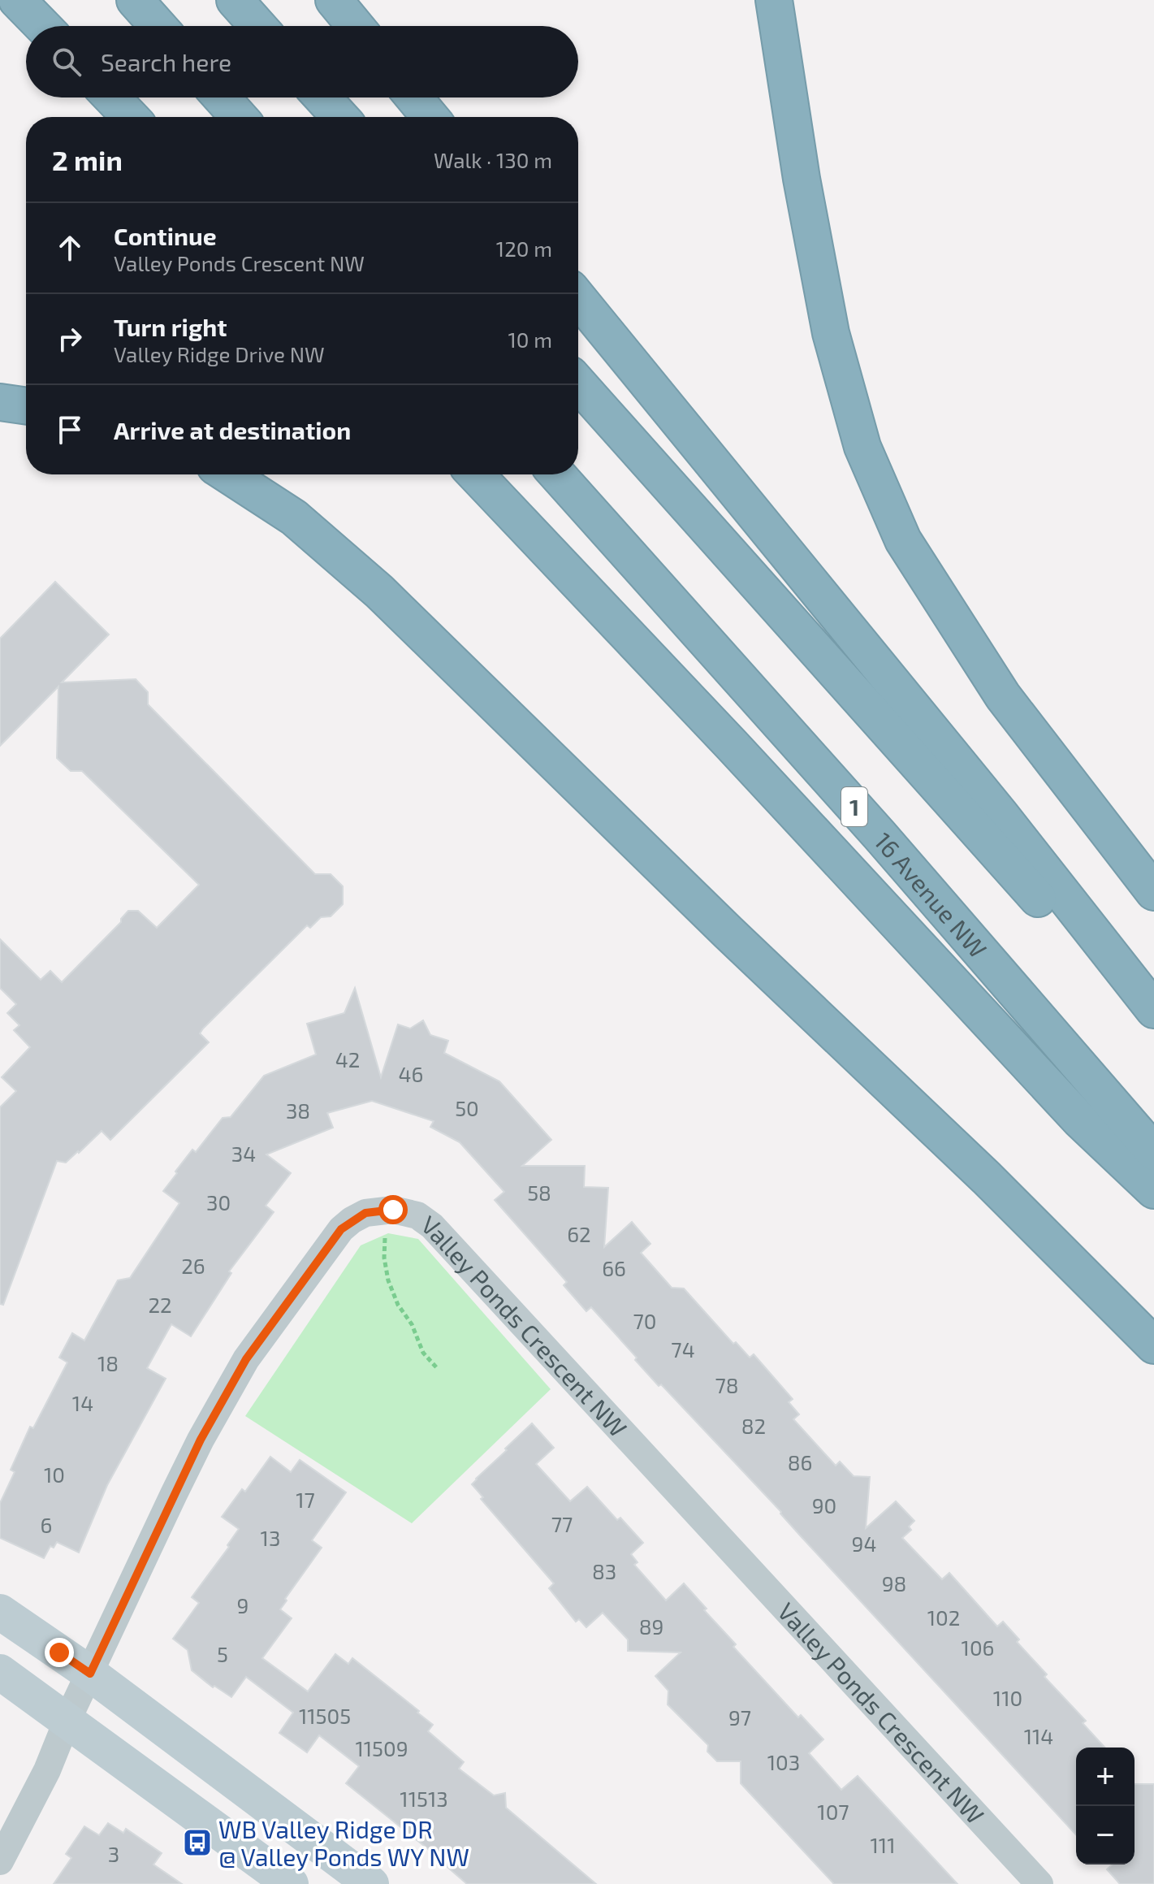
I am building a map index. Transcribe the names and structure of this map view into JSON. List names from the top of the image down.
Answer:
{
  "streets": {
    "highway": ["1", "16 Avenue NW"],
    "street": ["Valley Ponds Crescent NW"]
  },
  "places": {
    "bus stop": ["WB Valley Ridge DR @ Valley Ponds WY NW"]
  },
  "house_numbers": [
    "42",
    "46",
    "50",
    "38",
    "34",
    "58",
    "30",
    "62",
    "26",
    "66",
    "22",
    "70",
    "74",
    "18",
    "78",
    "14",
    "82",
    "86",
    "10",
    "17",
    "90",
    "77",
    "6",
    "13",
    "94",
    "83",
    "98",
    "9",
    "102",
    "89",
    "106",
    "5",
    "110",
    "11505",
    "97",
    "114",
    "11509",
    "103",
    "11513",
    "107",
    "111",
    "3"
  ],
  "page": {
    "search": "Search here",
    "heading": ["2 min", "Walk · 130 m"],
    "list": [
      ["Continue", "Valley Ponds Crescent NW", "120 m"],
      ["Turn right", "Valley Ridge Drive NW", "10 m"],
      "Arrive at destination"
    ],
    "map_buttons": ["+", "−"]
  }
}
